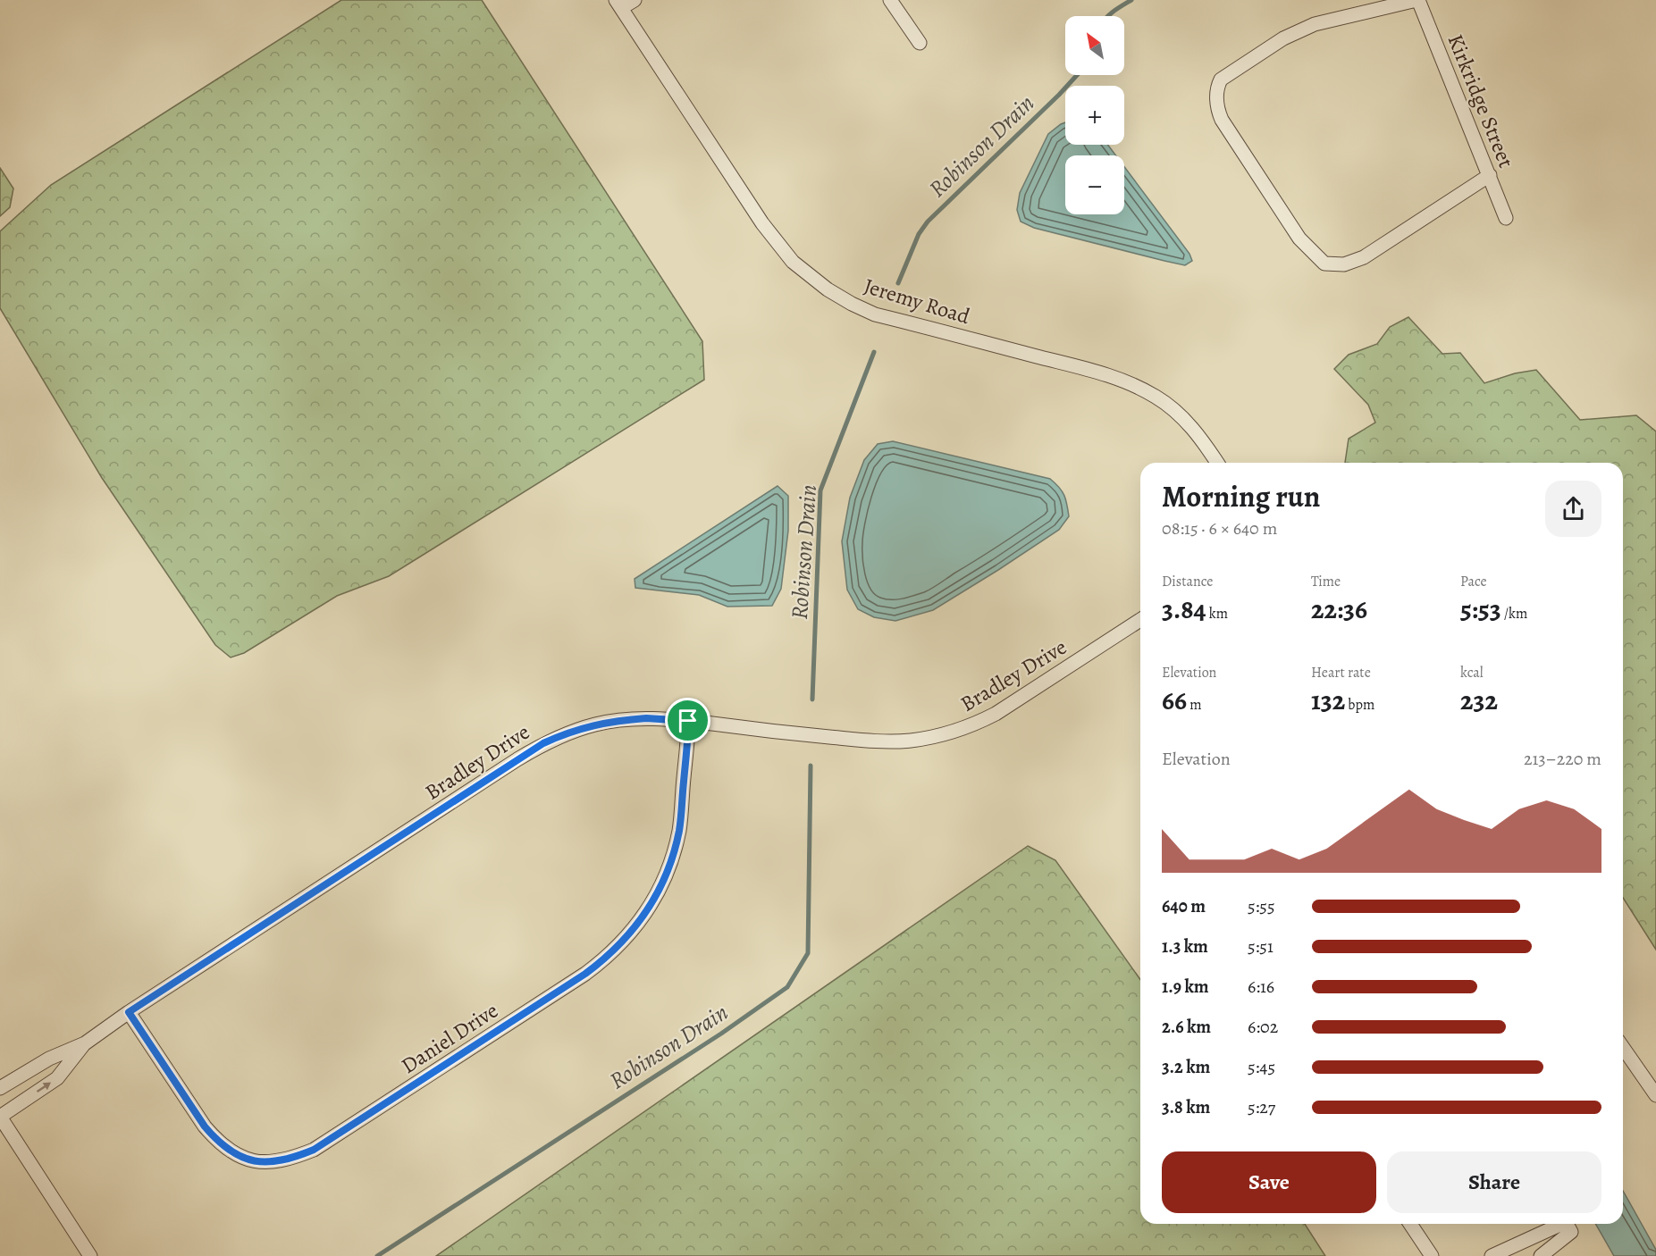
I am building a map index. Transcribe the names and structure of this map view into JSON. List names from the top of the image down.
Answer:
{
  "streets": {
    "street": [
      "Kirkridge Street",
      "Jeremy Road",
      "Bradley Drive",
      "Daniel Drive"
    ]
  },
  "crossings": [
    ["Bradley Drive", "Daniel Drive"]
  ],
  "water": ["Robinson Drain"],
  "north": "top left",
  "page": {
    "map_buttons": ["+", "−"],
    "heading": ["Morning run", "08:15 · 6 × 640 m"],
    "stats": [
      ["Distance", "3.84 km"],
      ["Time", "22:36"],
      ["Pace", "5:53 /km"],
      ["Elevation", "66 m"],
      ["Heart rate", "132 bpm"],
      ["kcal", "232"]
    ],
    "chart": ["Elevation", "213–220 m"],
    "list": [
      {
        "name": "640 m",
        "note": "5:55"
      },
      {
        "name": "1.3 km",
        "note": "5:51"
      },
      {
        "name": "1.9 km",
        "note": "6:16"
      },
      {
        "name": "2.6 km",
        "note": "6:02"
      },
      {
        "name": "3.2 km",
        "note": "5:45"
      },
      {
        "name": "3.8 km",
        "note": "5:27"
      }
    ],
    "buttons": ["Save", "Share"]
  }
}
